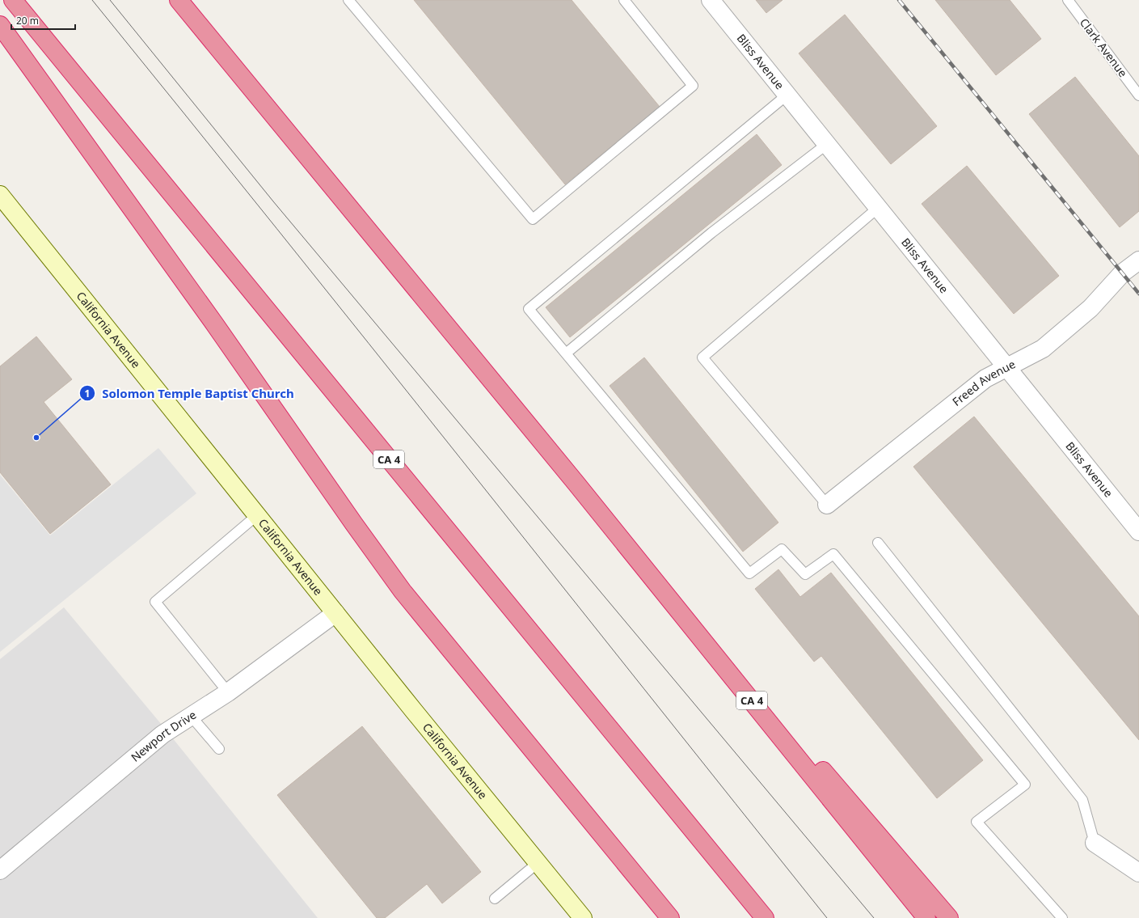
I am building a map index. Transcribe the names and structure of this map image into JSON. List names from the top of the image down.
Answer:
{
  "streets": {
    "highway": ["CA 4"],
    "main road": ["California Avenue"],
    "street": ["Bliss Avenue", "Freed Avenue", "Newport Drive"],
    "lane": ["Clark Avenue"]
  },
  "crossings": [
    ["Bliss Avenue", "Freed Avenue"],
    ["California Avenue", "Newport Drive"]
  ],
  "places": ["Solomon Temple Baptist Church"],
  "scale_bar": "20 m"
}
